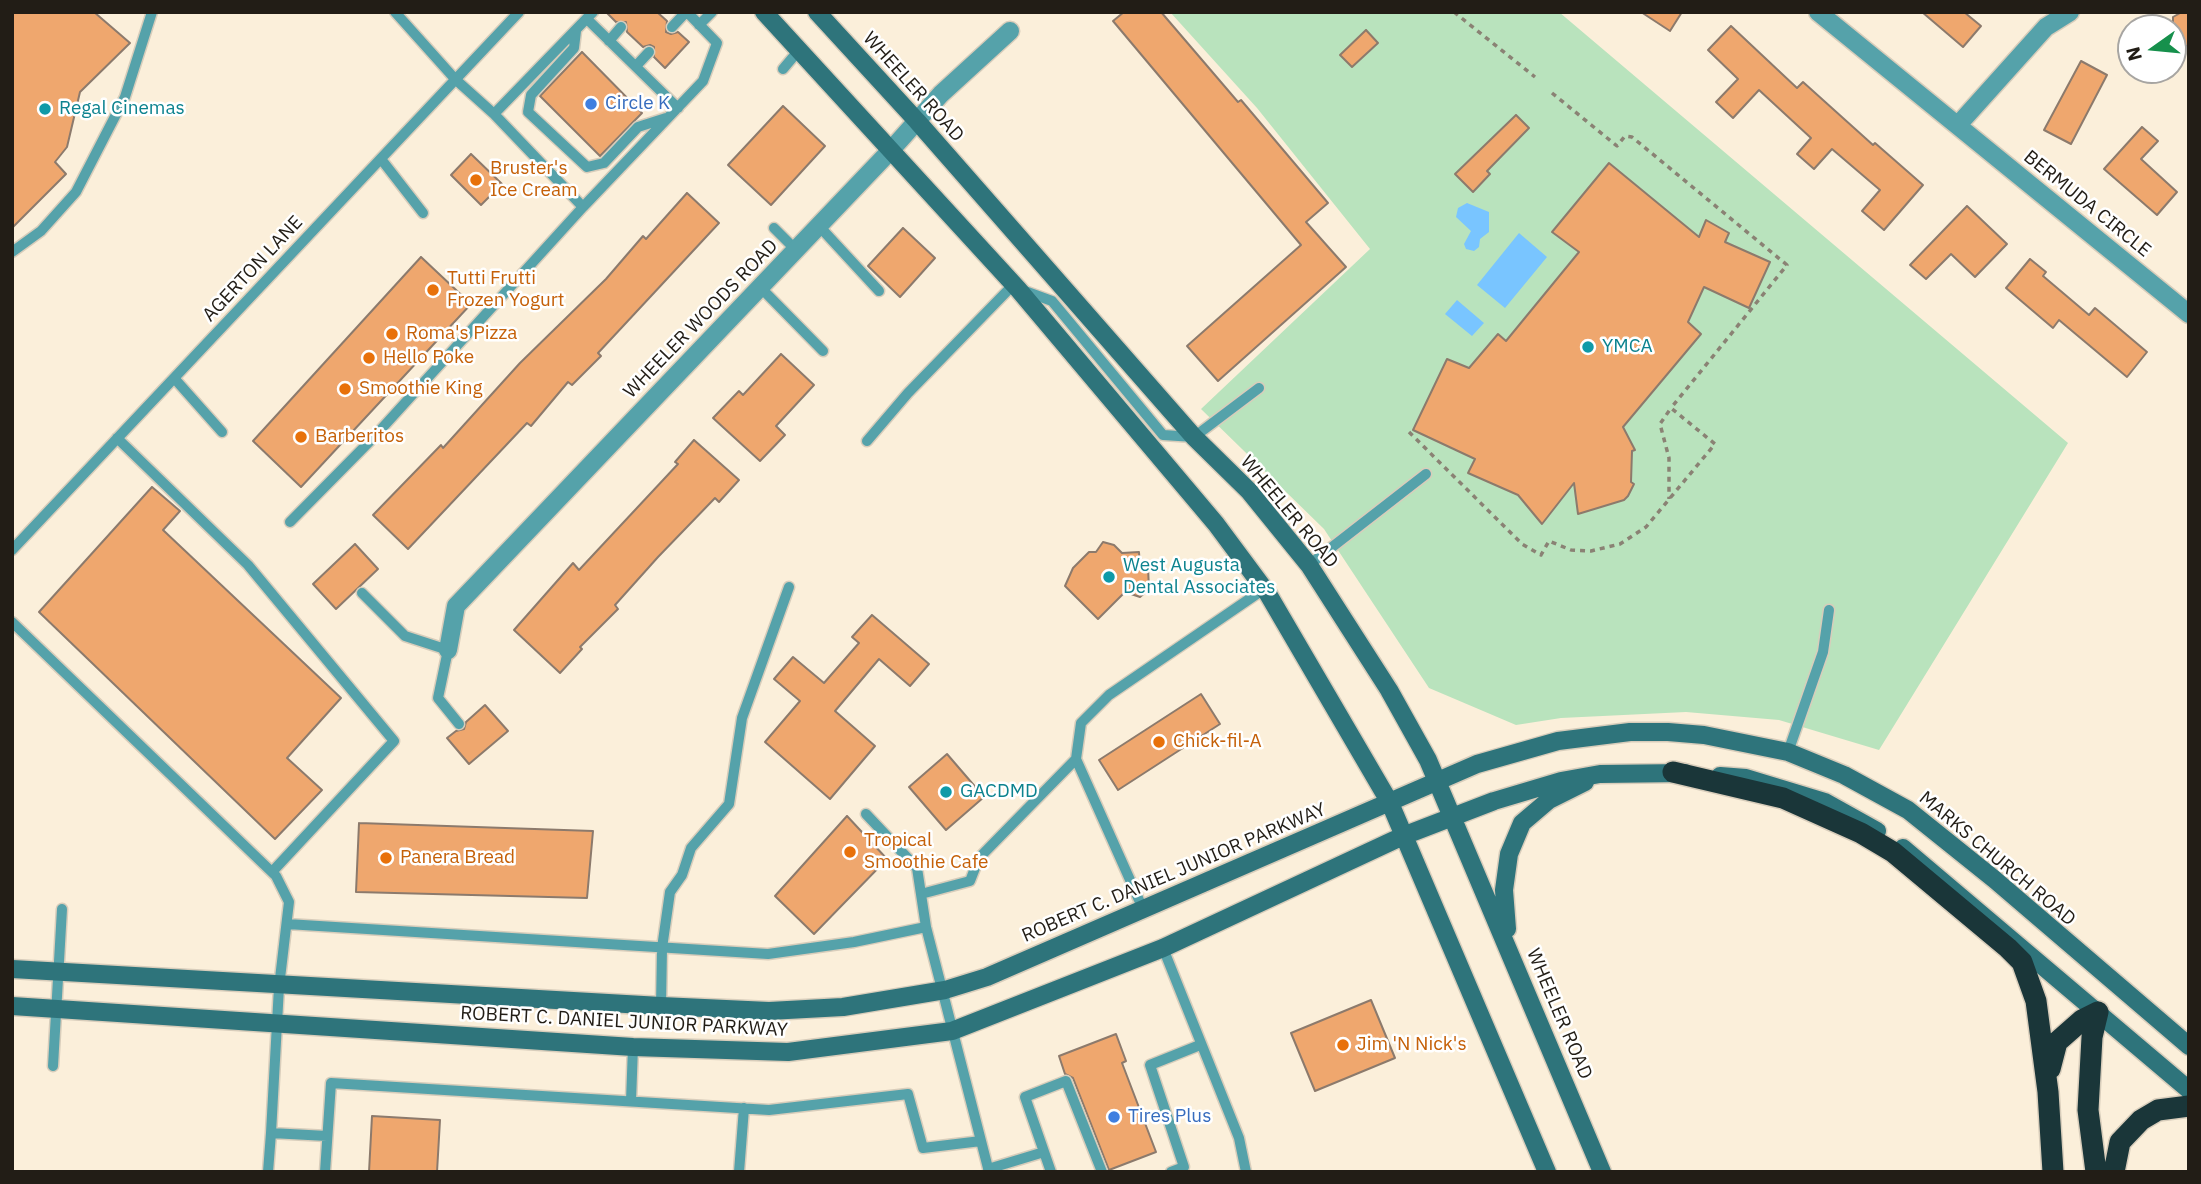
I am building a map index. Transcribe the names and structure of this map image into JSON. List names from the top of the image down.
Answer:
{
  "streets": {
    "street": [
      "WHEELER ROAD",
      "BERMUDA CIRCLE",
      "WHEELER WOODS ROAD",
      "MARKS CHURCH ROAD",
      "ROBERT C. DANIEL JUNIOR PARKWAY"
    ],
    "lane": ["AGERTON LANE"]
  },
  "crossings": [
    ["WHEELER ROAD", "WHEELER WOODS ROAD"],
    ["WHEELER ROAD", "MARKS CHURCH ROAD"],
    ["MARKS CHURCH ROAD", "ROBERT C. DANIEL JUNIOR PARKWAY"]
  ],
  "places": [
    "Circle K",
    "Regal Cinemas",
    "Bruster's Ice Cream",
    "Tutti Frutti Frozen Yogurt",
    "Roma's Pizza",
    "YMCA",
    "Hello Poke",
    "Smoothie King",
    "Barberitos",
    "West Augusta Dental Associates",
    "Chick-fil-A",
    "GACDMD",
    "Tropical Smoothie Cafe",
    "Panera Bread",
    "Jim 'N Nick's",
    "Tires Plus"
  ],
  "north": "left"
}
